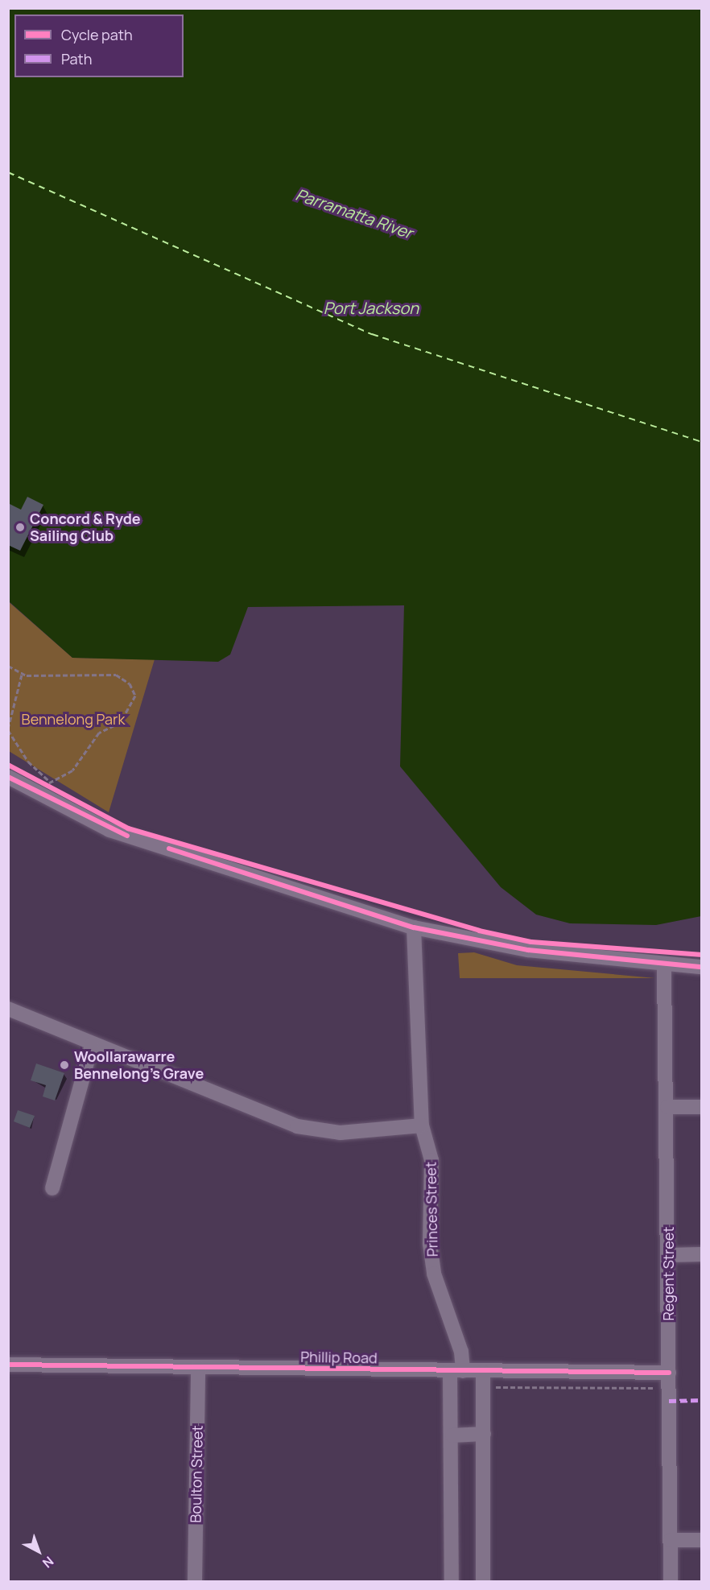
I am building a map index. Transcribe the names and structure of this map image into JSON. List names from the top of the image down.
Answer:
{
  "streets": {
    "street": [
      "Princes Street",
      "Regent Street",
      "Phillip Road",
      "Boulton Street"
    ]
  },
  "crossings": [
    ["Princes Street", "Phillip Road"],
    ["Regent Street", "Phillip Road"],
    ["Phillip Road", "Boulton Street"]
  ],
  "water": ["Parramatta River", "Port Jackson"],
  "parks": ["Bennelong Park"],
  "places": ["Concord & Ryde Sailing Club", "Woollarawarre Bennelong's Grave"],
  "legend": ["Cycle path", "Path"],
  "north": "bottom right"
}
